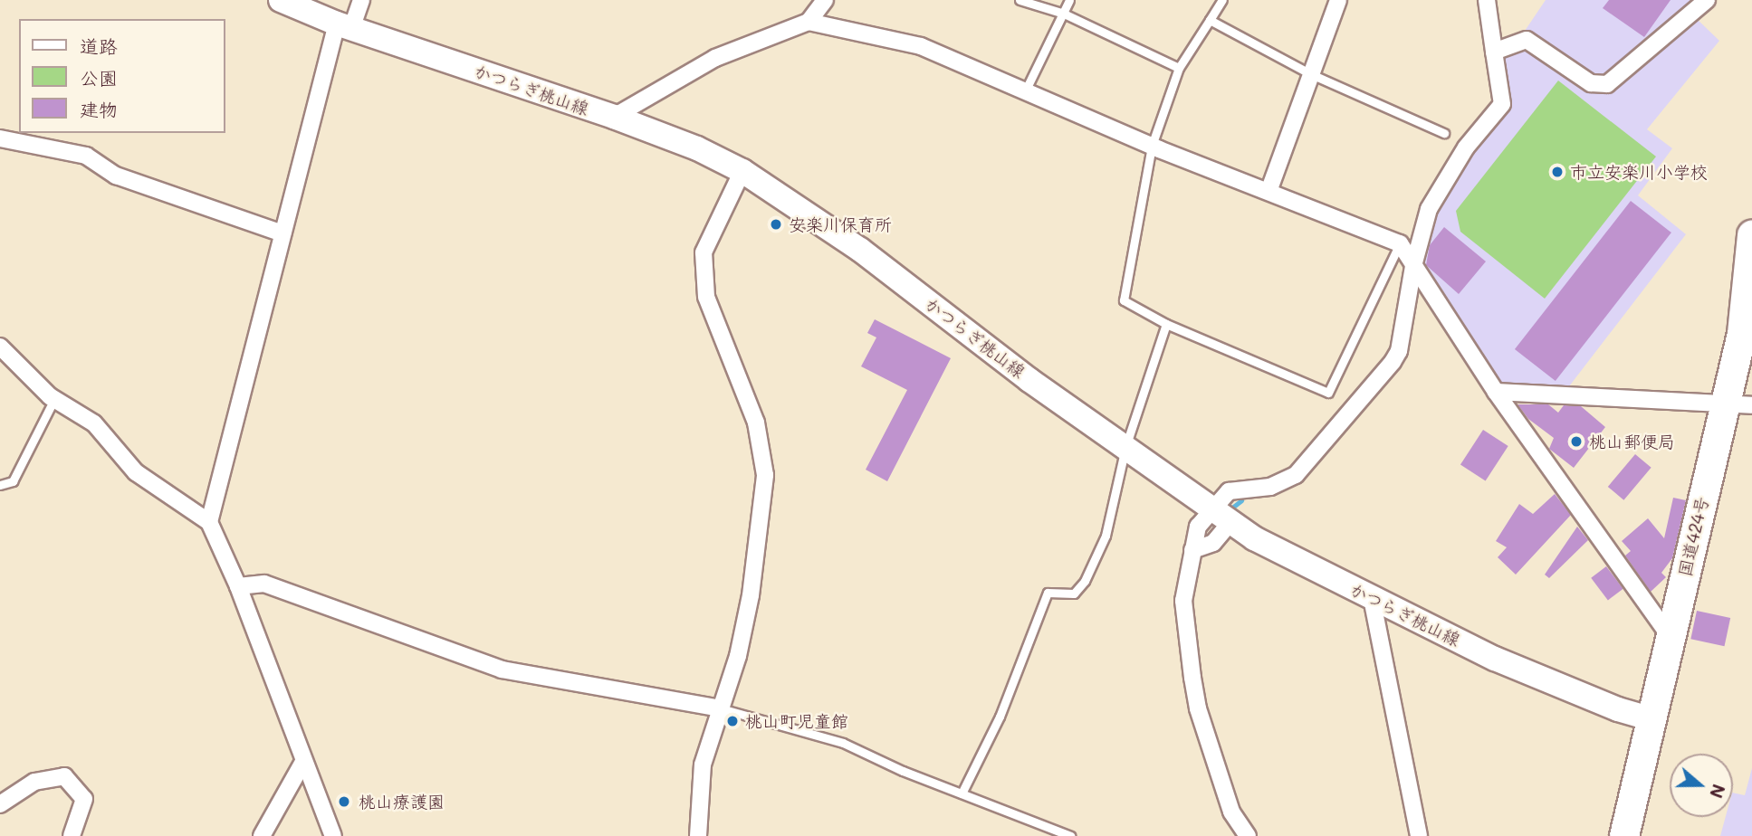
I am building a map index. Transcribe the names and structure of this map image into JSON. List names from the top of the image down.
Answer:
{
  "streets": {
    "highway": ["国道424号"],
    "main road": ["かつらぎ桃山線"]
  },
  "crossings": [
    ["かつらぎ桃山線", "国道424号"]
  ],
  "places": [
    "市立安楽川小学校",
    "安楽川保育所",
    "桃山郵便局",
    "桃山町児童館",
    "桃山療護園"
  ],
  "legend": ["道路", "公園", "建物"],
  "north": "right"
}
